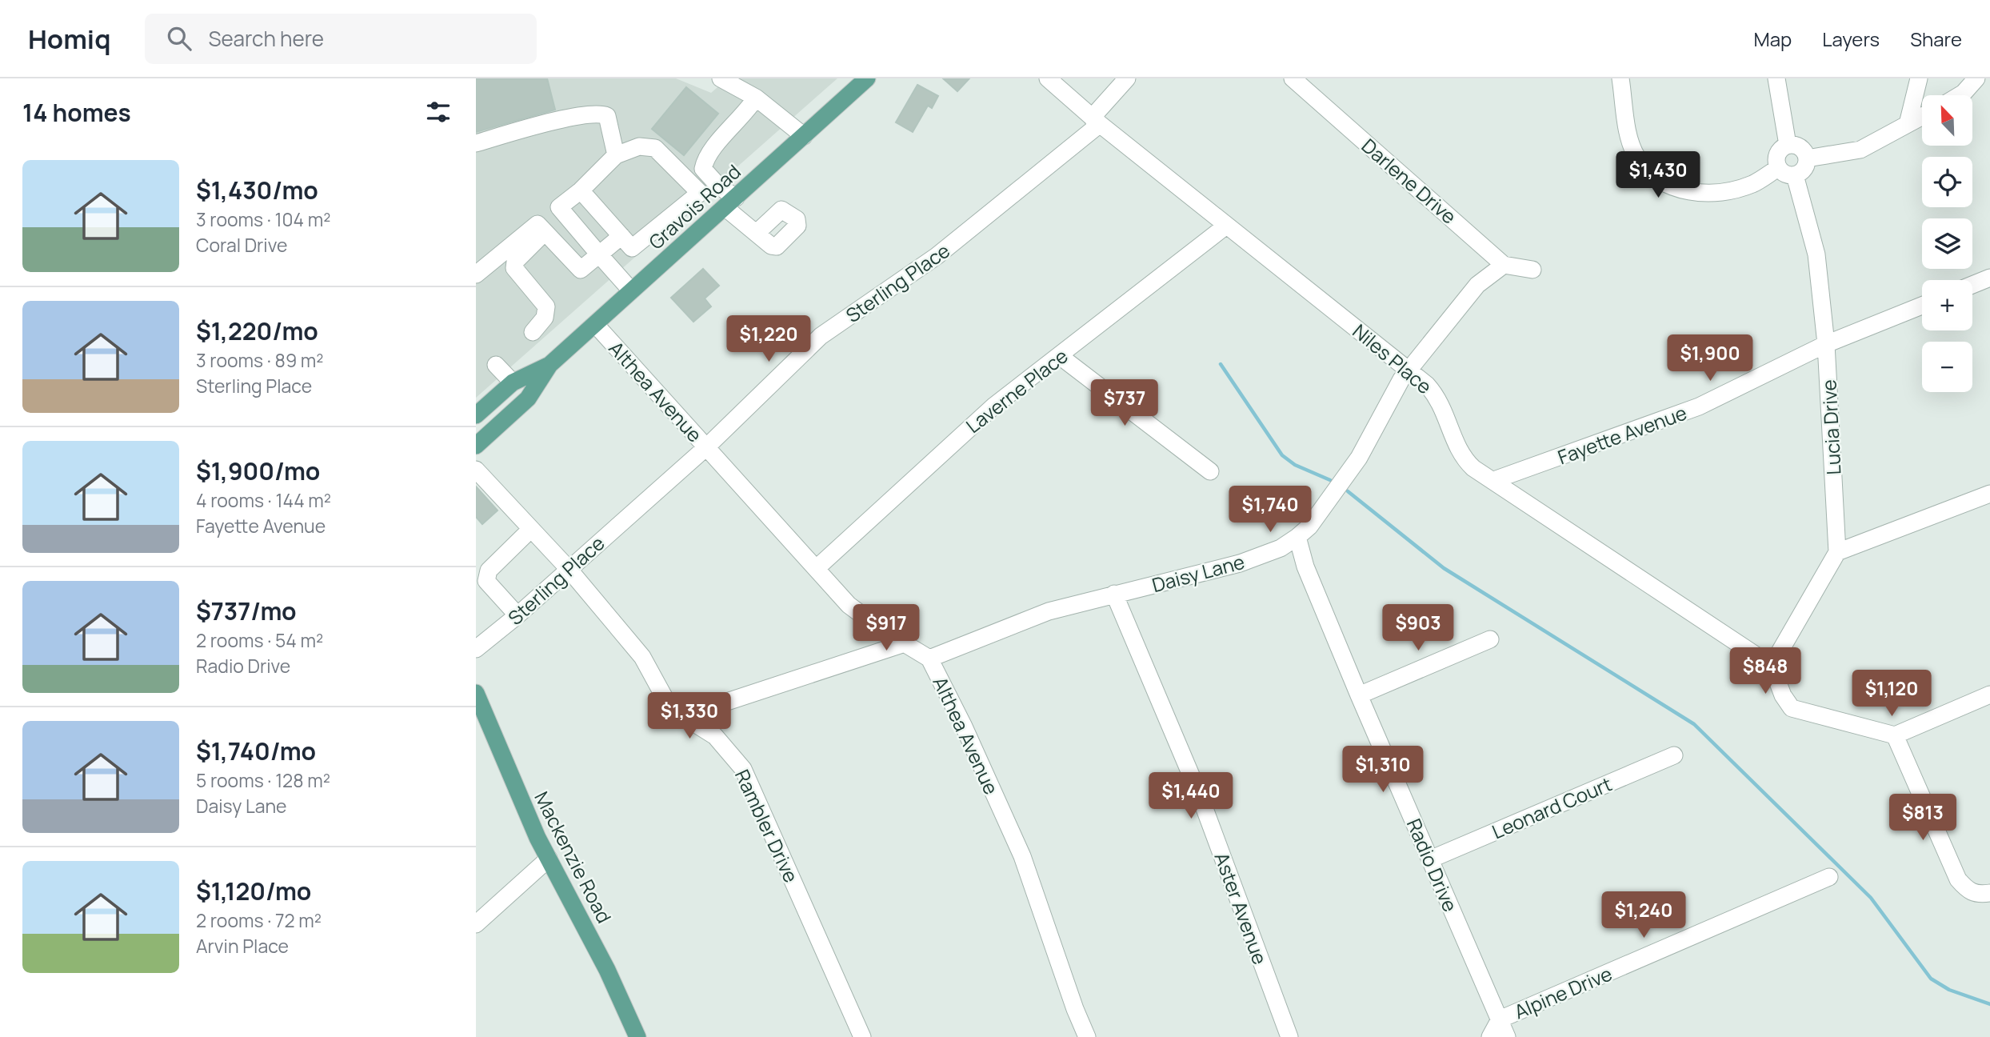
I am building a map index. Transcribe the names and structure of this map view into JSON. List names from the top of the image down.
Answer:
{
  "streets": {
    "main road": ["Gravois Road", "Mackenzie Road"],
    "street": [
      "Darlene Drive",
      "Sterling Place",
      "Niles Place",
      "Laverne Place",
      "Althea Avenue",
      "Lucia Drive",
      "Fayette Avenue",
      "Daisy Lane",
      "Leonard Court",
      "Rambler Drive",
      "Radio Drive",
      "Aster Avenue",
      "Alpine Drive"
    ]
  },
  "crossings": [
    ["Darlene Drive", "Daisy Lane"],
    ["Gravois Road", "Althea Avenue"],
    ["Sterling Place", "Niles Place"],
    ["Sterling Place", "Althea Avenue"],
    ["Sterling Place", "Rambler Drive"],
    ["Niles Place", "Laverne Place"],
    ["Niles Place", "Fayette Avenue"],
    ["Niles Place", "Daisy Lane"],
    ["Laverne Place", "Althea Avenue"],
    ["Althea Avenue", "Daisy Lane"],
    ["Lucia Drive", "Fayette Avenue"],
    ["Daisy Lane", "Radio Drive"],
    ["Daisy Lane", "Aster Avenue"],
    ["Leonard Court", "Radio Drive"],
    ["Radio Drive", "Alpine Drive"]
  ],
  "north": "top left",
  "page": {
    "header": "Homiq",
    "search": "Search here",
    "nav": ["Map", "Layers", "Share"],
    "heading": "14 homes",
    "map_buttons": ["+", "−"],
    "list": [
      {
        "name": "$1,430/mo",
        "note": "3 rooms · 104 m² · Coral Drive"
      },
      {
        "name": "$1,220/mo",
        "note": "3 rooms · 89 m² · Sterling Place"
      },
      {
        "name": "$1,900/mo",
        "note": "4 rooms · 144 m² · Fayette Avenue"
      },
      {
        "name": "$737/mo",
        "note": "2 rooms · 54 m² · Radio Drive"
      },
      {
        "name": "$1,740/mo",
        "note": "5 rooms · 128 m² · Daisy Lane"
      },
      {
        "name": "$1,120/mo",
        "note": "2 rooms · 72 m² · Arvin Place"
      }
    ],
    "price": [
      "$1,430",
      "$1,220",
      "$1,900",
      "$737",
      "$1,740",
      "$917",
      "$903",
      "$848",
      "$1,120",
      "$1,330",
      "$1,310",
      "$1,440",
      "$813",
      "$1,240"
    ]
  }
}
